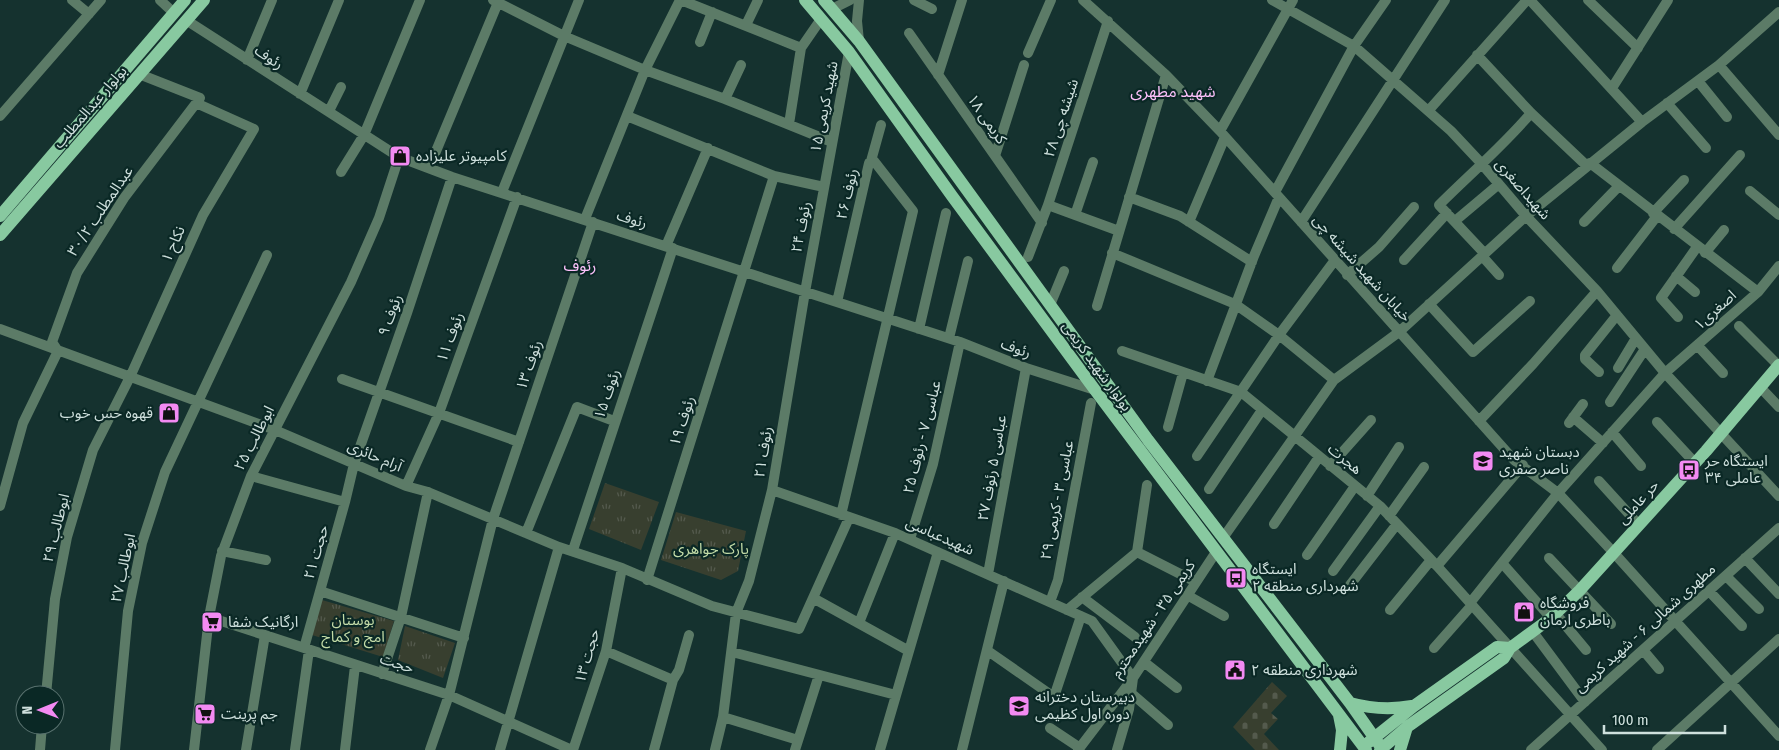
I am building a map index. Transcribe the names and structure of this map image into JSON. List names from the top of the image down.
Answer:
{
  "streets": {
    "main road": ["بولوار عبدالمطلب", "بولوار شهید کریمی", "حر عاملی"],
    "street": [
      "رئوف",
      "شهید کریمی ۱۵",
      "شیشه چی ۲۸",
      "کریمی ۱۸",
      "شهیداصغری",
      "رئوف ۲۶",
      "عبدالمطلب ۳۰/۲",
      "رئوف ۲۴",
      "نکاح ۱",
      "خیابان شهید شیشه چی",
      "اصغری۱",
      "رئوف ۹",
      "رئوف ۱۱",
      "رئوف ۱۳",
      "رئوف ۱۵",
      "رئوف ۱۹",
      "عباسی ۷ - رئوف ۲۵",
      "ابوطالب ۲۵",
      "رئوف ۲۱",
      "آرام حائری",
      "هجرت",
      "عباسی ۵ رئوف ۲۷",
      "عباسی ۳ - کریمی ۲۹",
      "ابوطالب ۲۹",
      "شهیدعباسی",
      "حجت ۲۱",
      "ابوطالب ۲۷",
      "کریمی ۳۵ - شهیدمحترم",
      "مطهری شمالی ۶ - شهید کریمی",
      "حجت ۱۳",
      "حجت"
    ]
  },
  "crossings": [
    ["رئوف", "بولوار عبدالمطلب"],
    ["رئوف", "رئوف ۲۶"],
    ["رئوف", "رئوف ۲۴"],
    ["رئوف", "رئوف ۹"],
    ["رئوف", "رئوف ۱۱"],
    ["رئوف", "رئوف ۱۳"],
    ["رئوف", "بولوار شهید کریمی"],
    ["رئوف", "رئوف ۱۵"],
    ["رئوف", "رئوف ۱۹"],
    ["رئوف", "عباسی ۷ - رئوف ۲۵"],
    ["رئوف", "ابوطالب ۲۵"],
    ["رئوف", "رئوف ۲۱"],
    ["رئوف", "عباسی ۵ رئوف ۲۷"],
    ["شهید کریمی ۱۵", "رئوف ۲۴"],
    ["شهید کریمی ۱۵", "بولوار شهید کریمی"],
    ["شیشه چی ۲۸", "کریمی ۱۸"],
    ["شیشه چی ۲۸", "خیابان شهید شیشه چی"],
    ["شهیداصغری", "اصغری۱"],
    ["شهیداصغری", "حر عاملی"],
    ["عبدالمطلب ۳۰/۲", "نکاح ۱"],
    ["عبدالمطلب ۳۰/۲", "آرام حائری"],
    ["رئوف ۲۴", "رئوف ۲۱"],
    ["نکاح ۱", "آرام حائری"],
    ["نکاح ۱", "ابوطالب ۲۹"],
    ["خیابان شهید شیشه چی", "اصغری۱"],
    ["خیابان شهید شیشه چی", "حر عاملی"],
    ["خیابان شهید شیشه چی", "مطهری شمالی ۶ - شهید کریمی"],
    ["اصغری۱", "هجرت"],
    ["رئوف ۹", "آرام حائری"],
    ["رئوف ۹", "حجت ۲۱"],
    ["رئوف ۱۱", "آرام حائری"],
    ["رئوف ۱۳", "آرام حائری"],
    ["رئوف ۱۳", "حجت"],
    ["بولوار شهید کریمی", "حر عاملی"],
    ["بولوار شهید کریمی", "کریمی ۳۵ - شهیدمحترم"],
    ["رئوف ۱۵", "آرام حائری"],
    ["رئوف ۱۹", "آرام حائری"],
    ["عباسی ۷ - رئوف ۲۵", "شهیدعباسی"],
    ["ابوطالب ۲۵", "آرام حائری"],
    ["ابوطالب ۲۵", "حجت"],
    ["رئوف ۲۱", "آرام حائری"],
    ["رئوف ۲۱", "شهیدعباسی"],
    ["آرام حائری", "ابوطالب ۲۹"],
    ["آرام حائری", "حجت ۲۱"],
    ["آرام حائری", "ابوطالب ۲۷"],
    ["آرام حائری", "حجت ۱۳"],
    ["هجرت", "حر عاملی"],
    ["هجرت", "مطهری شمالی ۶ - شهید کریمی"],
    ["عباسی ۵ رئوف ۲۷", "شهیدعباسی"],
    ["عباسی ۳ - کریمی ۲۹", "شهیدعباسی"],
    ["شهیدعباسی", "کریمی ۳۵ - شهیدمحترم"],
    ["حجت ۲۱", "حجت"],
    ["حجت ۱۳", "حجت"]
  ],
  "districts": ["شهید مطهری", "رئوف"],
  "parks": ["پارک جواهری", "بوستان امج و کماج"],
  "places": {
    "shop": ["کامپیوتر علیزاده", "قهوه حس خوب", "فروشگاه باطری ارمان"],
    "school or university": ["دبستان شهید ناصر صفری", "دبیرستان دخترانه دوره اول کظیمی"],
    "bus stop": ["ایستگاه حر عاملی ۳۴", "ایستگاه شهرداری منطقه ۲"],
    "supermarket": ["ارگانیک شفا", "جم پرینت"],
    "public building": ["شهرداری منطقه ۲"]
  },
  "scale_bar": "100 m",
  "north": "left"
}
